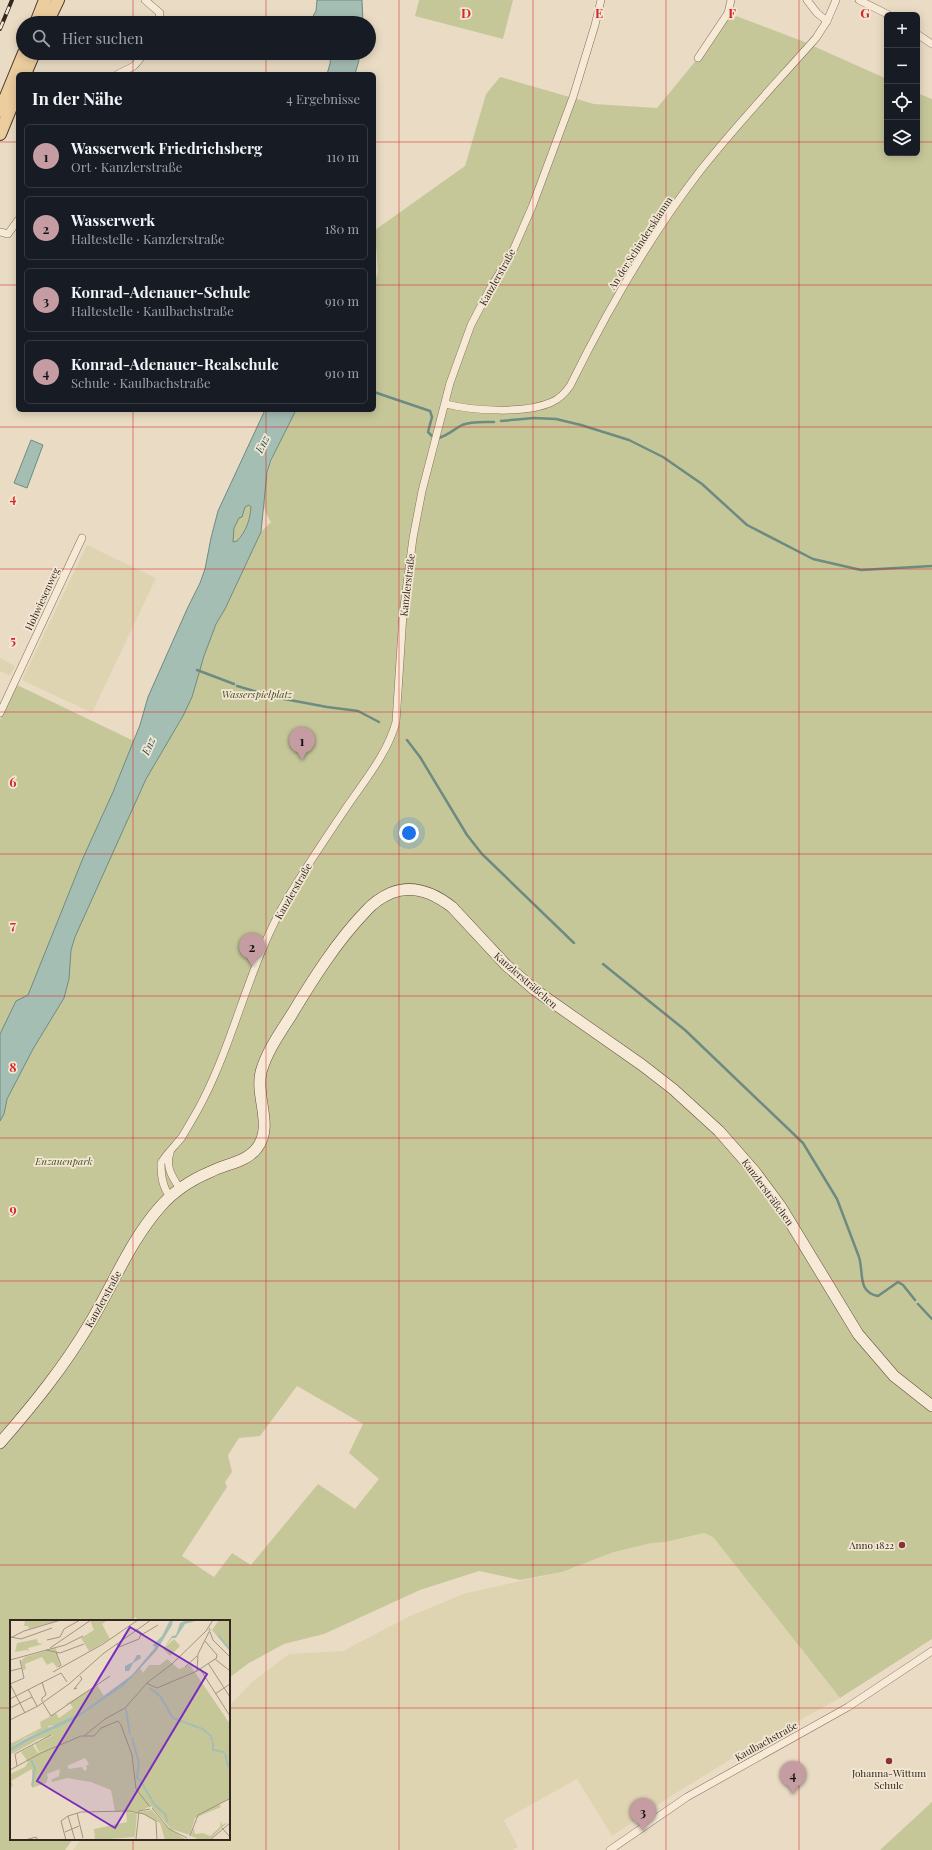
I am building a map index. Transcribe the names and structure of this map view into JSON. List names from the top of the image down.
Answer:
{
  "streets": {
    "main road": ["Kanzlerstraße", "Kanzlersträßchen"],
    "street": ["An der Schindersklamm", "Hohwiesenweg", "Kaulbachstraße"]
  },
  "crossings": [
    ["An der Schindersklamm", "Kanzlerstraße"],
    ["Kanzlerstraße", "Kanzlersträßchen"]
  ],
  "water": ["Enz"],
  "parks": ["Wasserspielplatz", "Enzauenpark"],
  "places": ["Anno 1822", "Johanna-Wittum Schule"],
  "page": {
    "map_buttons": ["+", "−"],
    "search": "Hier suchen",
    "heading": ["In der Nähe", "4 Ergebnisse"],
    "list": [
      {
        "mark": "1",
        "name": "Wasserwerk Friedrichsberg",
        "note": "Ort · Kanzlerstraße",
        "value": "110 m"
      },
      {
        "mark": "2",
        "name": "Wasserwerk",
        "note": "Haltestelle · Kanzlerstraße",
        "value": "180 m"
      },
      {
        "mark": "3",
        "name": "Konrad-Adenauer-Schule",
        "note": "Haltestelle · Kaulbachstraße",
        "value": "910 m"
      },
      {
        "mark": "4",
        "name": "Konrad-Adenauer-Realschule",
        "note": "Schule · Kaulbachstraße",
        "value": "910 m"
      }
    ],
    "pins": [
      "1",
      "2",
      "4",
      "3"
    ]
  },
  "grid": {
    "columns": [
      "D",
      "E",
      "F",
      "G"
    ],
    "rows": [
      "4",
      "5",
      "6",
      "7",
      "8",
      "9"
    ]
  }
}
